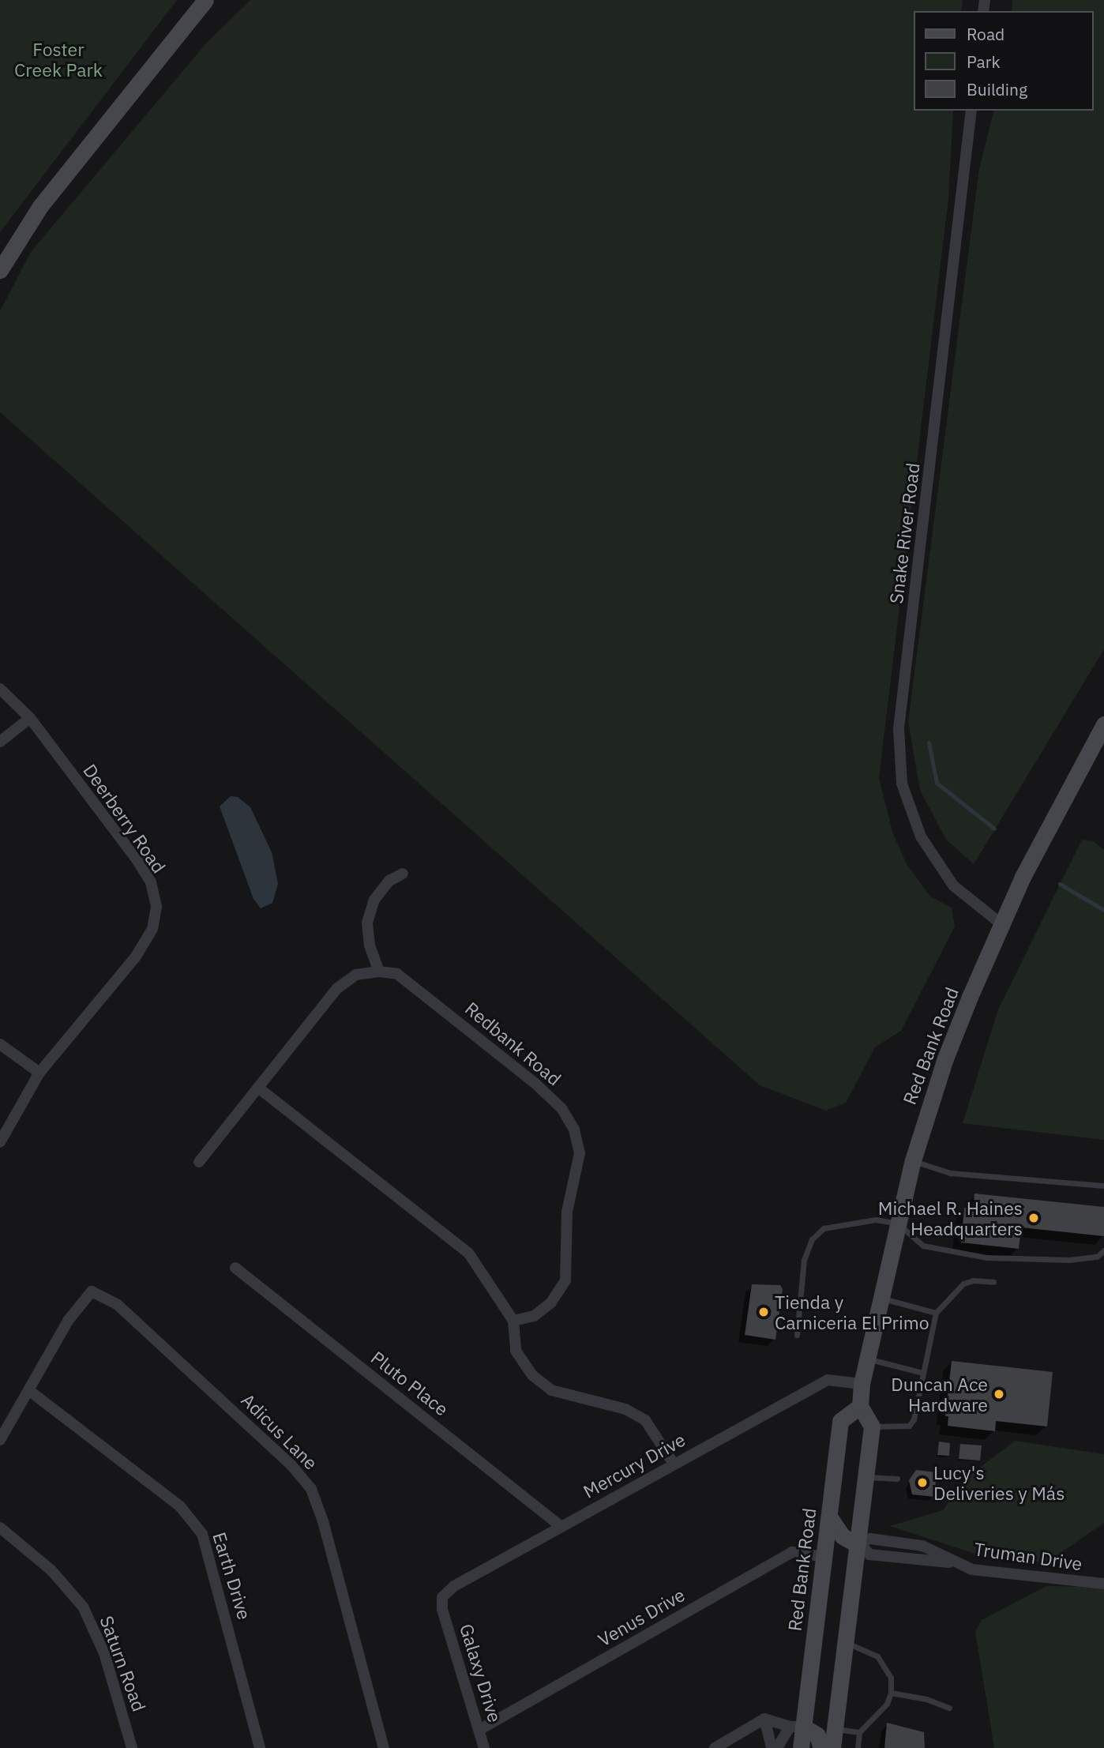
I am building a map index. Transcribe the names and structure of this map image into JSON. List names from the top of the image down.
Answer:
{
  "streets": {
    "main road": ["Red Bank Road"],
    "street": [
      "Snake River Road",
      "Deerberry Road",
      "Redbank Road",
      "Pluto Place",
      "Adicus Lane",
      "Mercury Drive",
      "Truman Drive",
      "Earth Drive",
      "Venus Drive",
      "Saturn Road",
      "Galaxy Drive"
    ]
  },
  "crossings": [
    ["Snake River Road", "Red Bank Road"],
    ["Red Bank Road", "Mercury Drive"],
    ["Red Bank Road", "Venus Drive"],
    ["Pluto Place", "Mercury Drive"],
    ["Adicus Lane", "Earth Drive"],
    ["Mercury Drive", "Galaxy Drive"],
    ["Venus Drive", "Galaxy Drive"]
  ],
  "parks": ["Foster Creek Park"],
  "places": [
    "Michael R. Haines Headquarters",
    "Tienda y Carniceria El Primo",
    "Duncan Ace Hardware",
    "Lucy's Deliveries y Más"
  ],
  "legend": ["Road", "Park", "Building"]
}
